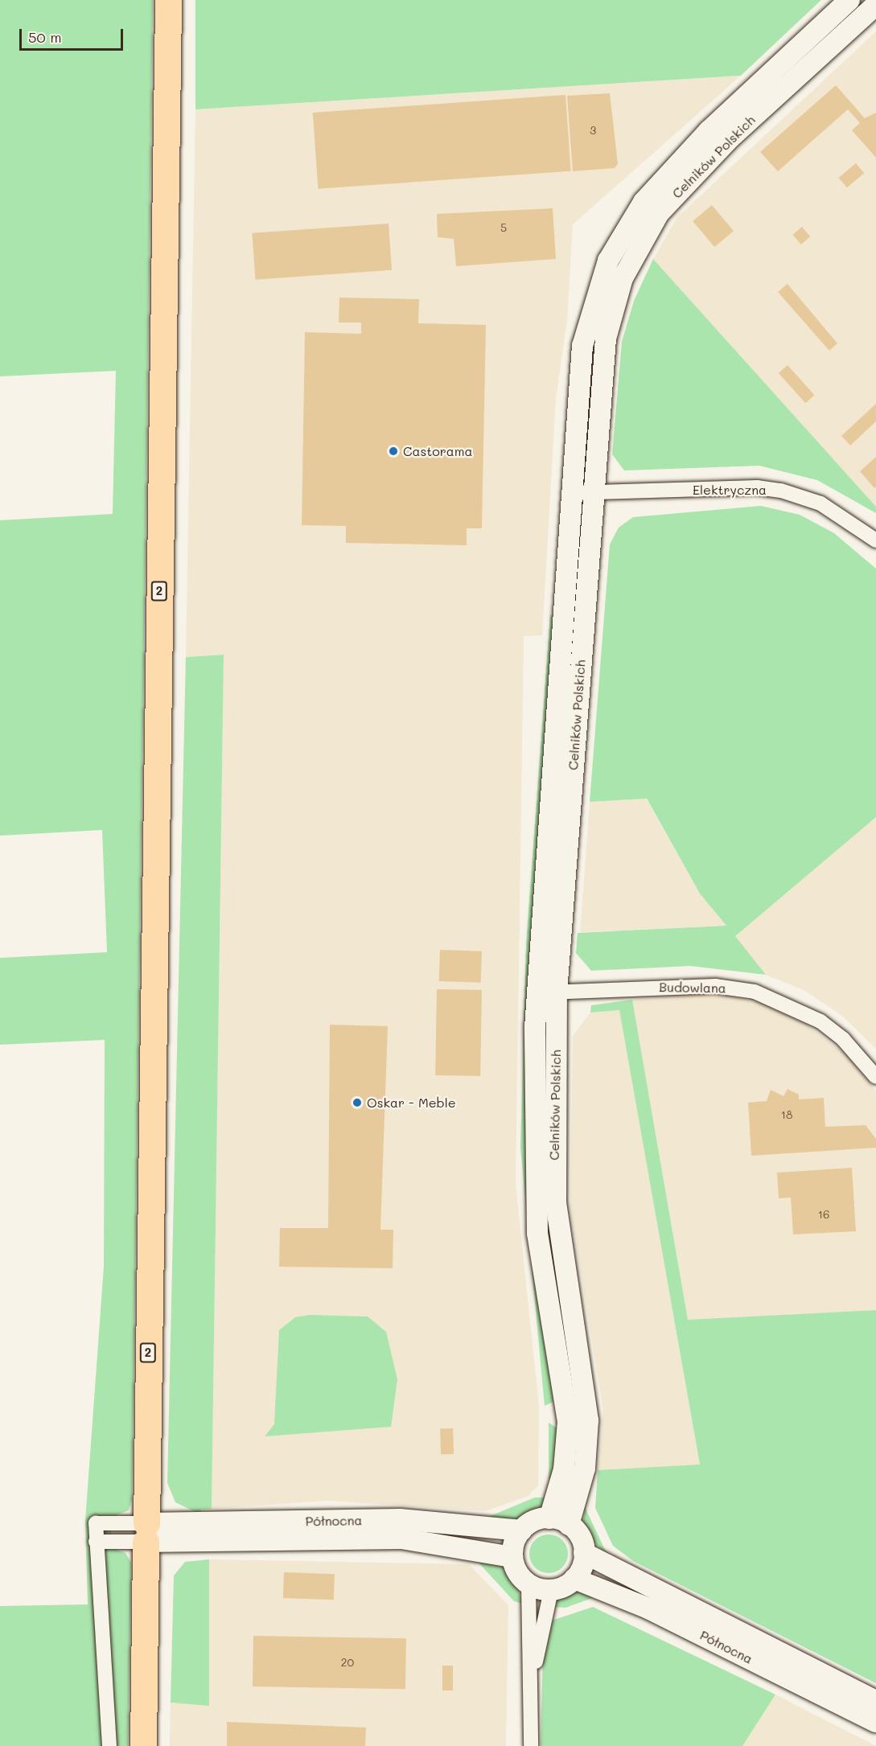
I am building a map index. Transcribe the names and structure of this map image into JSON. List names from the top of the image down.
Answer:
{
  "streets": {
    "highway": ["2"],
    "street": [
      "Celników Polskich",
      "Elektryczna",
      "Budowlana",
      "Północna"
    ]
  },
  "crossings": [
    ["Celników Polskich", "Elektryczna"],
    ["Celników Polskich", "Budowlana"],
    ["Celników Polskich", "Północna"],
    ["2", "Północna"]
  ],
  "places": ["Castorama", "Oskar - Meble"],
  "house_numbers": [
    "3",
    "5",
    "18",
    "16",
    "20"
  ],
  "scale_bar": "50 m"
}
